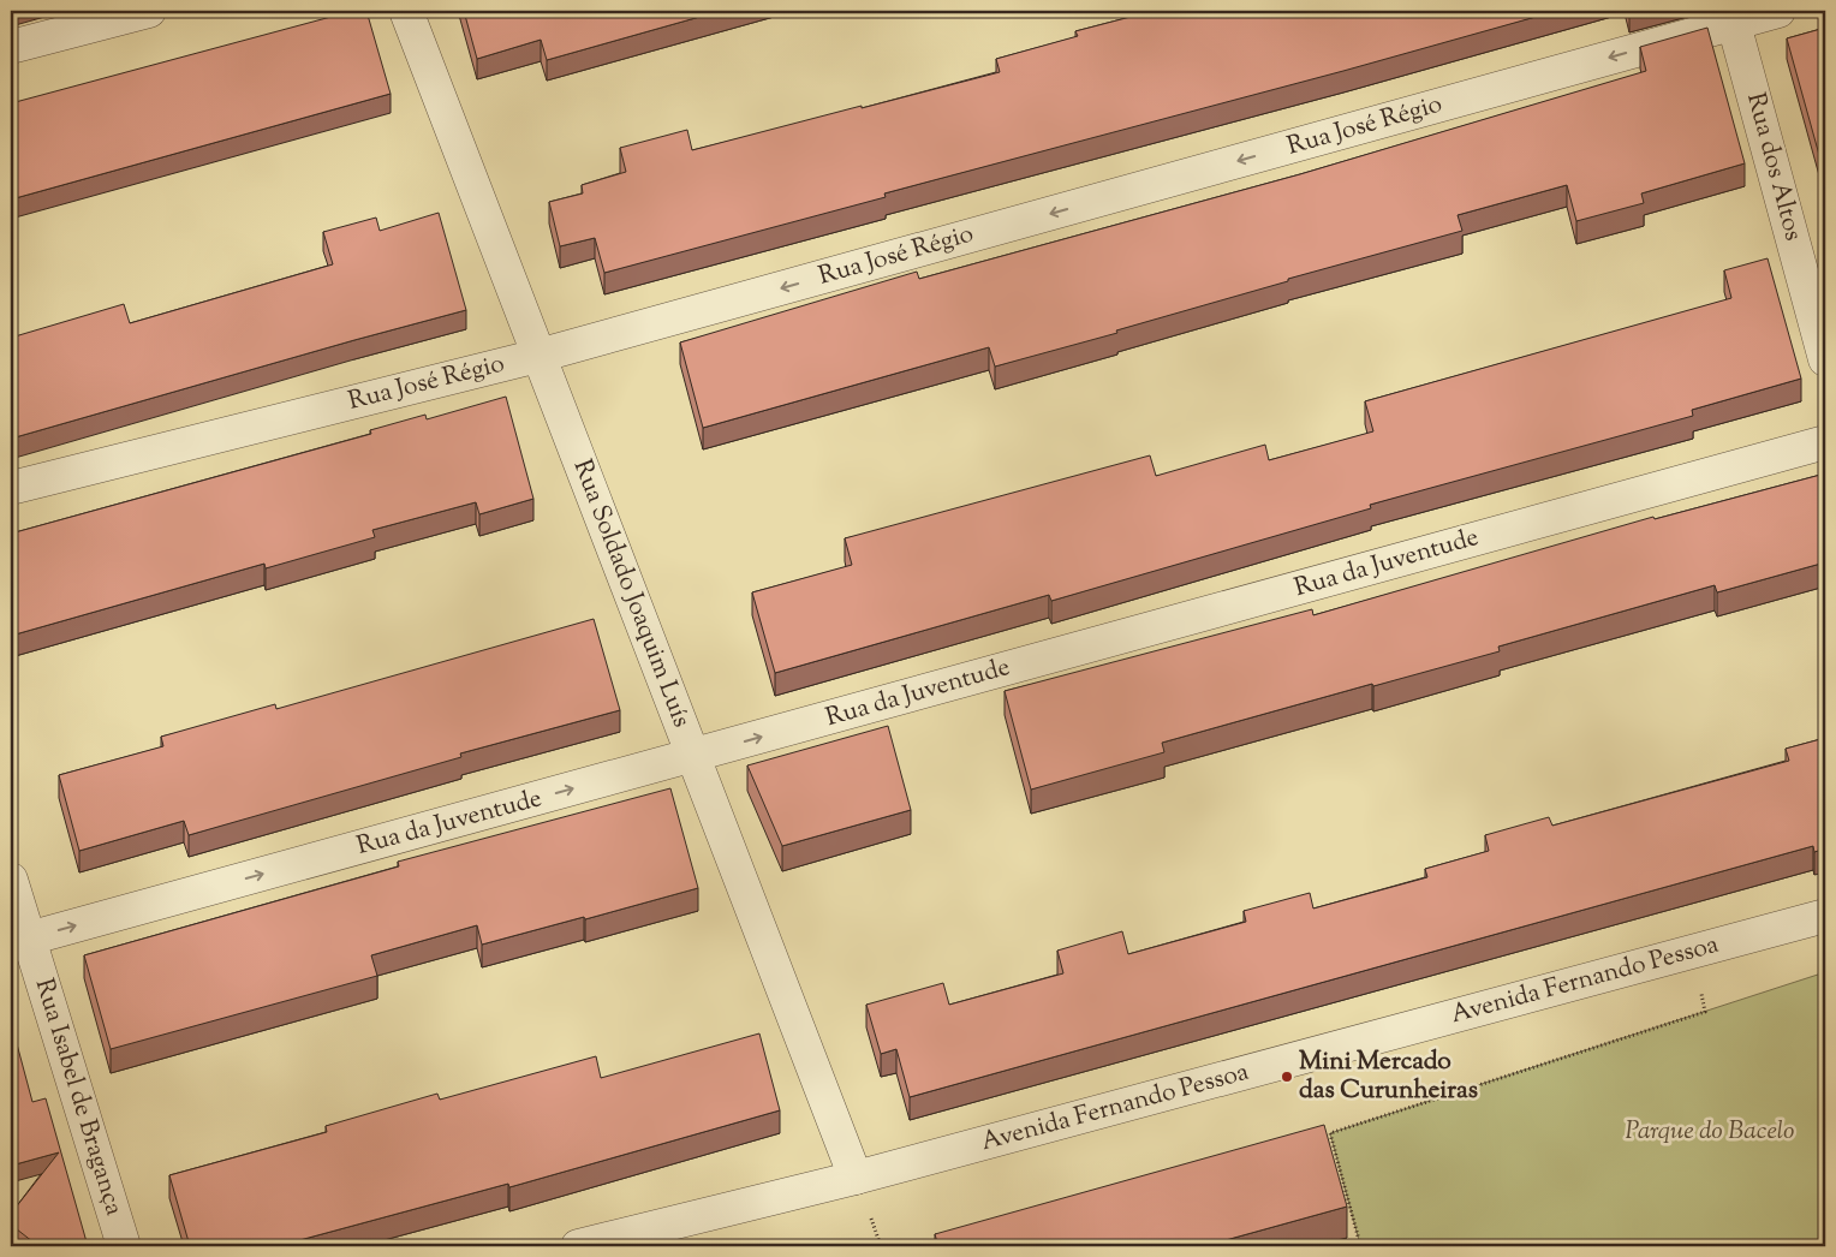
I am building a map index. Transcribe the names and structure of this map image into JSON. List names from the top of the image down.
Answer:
{
  "streets": {
    "street": [
      "Rua José Régio",
      "Rua dos Altos",
      "Rua da Juventude",
      "Rua Soldado Joaquim Luís",
      "Avenida Fernando Pessoa",
      "Rua Isabel de Bragança"
    ]
  },
  "crossings": [
    ["Rua José Régio", "Rua dos Altos"],
    ["Rua José Régio", "Rua Soldado Joaquim Luís"],
    ["Rua da Juventude", "Rua Soldado Joaquim Luís"],
    ["Rua da Juventude", "Rua Isabel de Bragança"],
    ["Rua Soldado Joaquim Luís", "Avenida Fernando Pessoa"]
  ],
  "one_way": ["Rua José Régio", "Rua da Juventude"],
  "parks": ["Parque do Bacelo"],
  "places": ["Mini Mercado das Curunheiras"]
}
